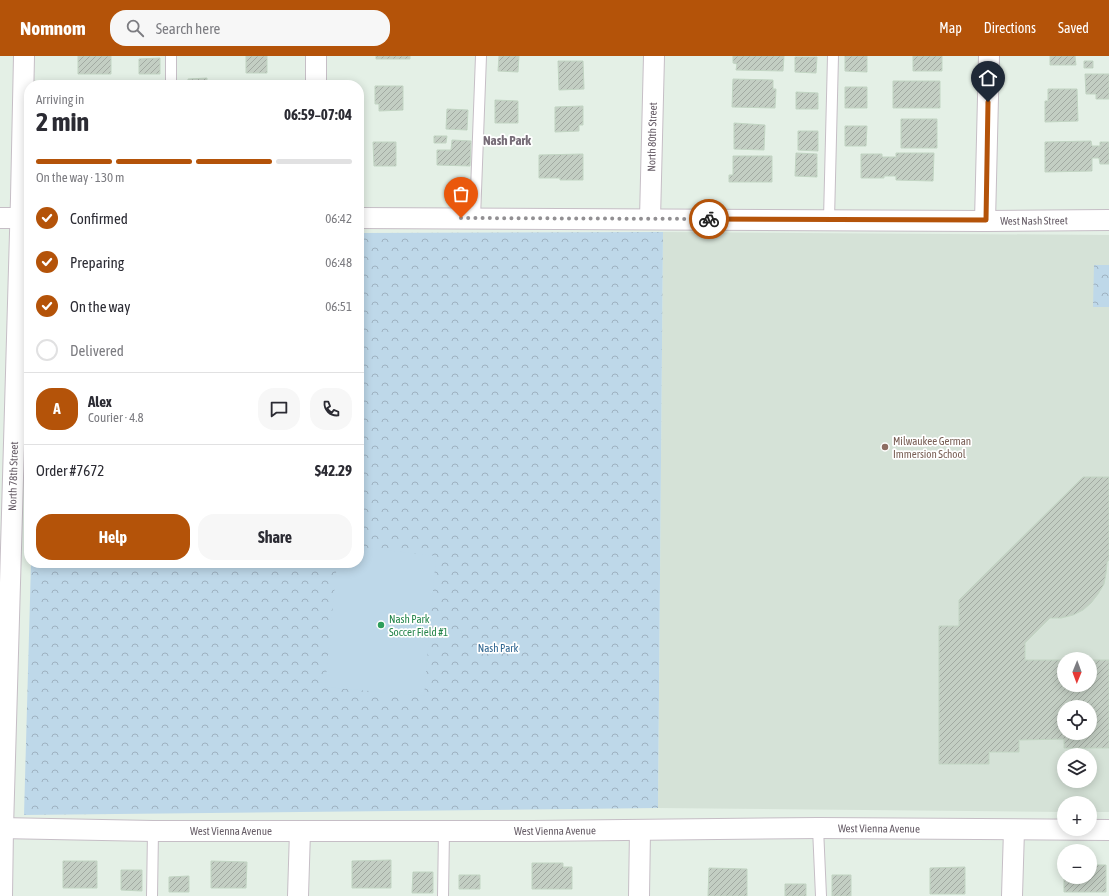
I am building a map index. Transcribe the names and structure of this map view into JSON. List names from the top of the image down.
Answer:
{
  "streets": {
    "street": [
      "North 80th Street",
      "West Nash Street",
      "North 78th Street",
      "West Vienna Avenue"
    ]
  },
  "crossings": [
    ["North 80th Street", "West Nash Street"],
    ["North 78th Street", "West Vienna Avenue"]
  ],
  "districts": ["Nash Park"],
  "parks": ["Nash Park"],
  "places": ["Milwaukee German Immersion School", "Nash Park Soccer Field #1"],
  "north": "bottom",
  "page": {
    "header": "Nomnom",
    "search": "Search here",
    "nav": ["Map", "Directions", "Saved"],
    "heading": ["2 min", "Arriving in", "06:59–07:04"],
    "panel": [
      "Alex",
      "Courier · 4.8",
      "Order #7672",
      "$42.29"
    ],
    "bar": "On the way · 130 m",
    "list": [
      ["Confirmed", "06:42"],
      ["Preparing", "06:48"],
      ["On the way", "06:51"],
      "Delivered"
    ],
    "round": "A",
    "buttons": ["Help", "Share"],
    "map_buttons": ["+", "−"]
  }
}
